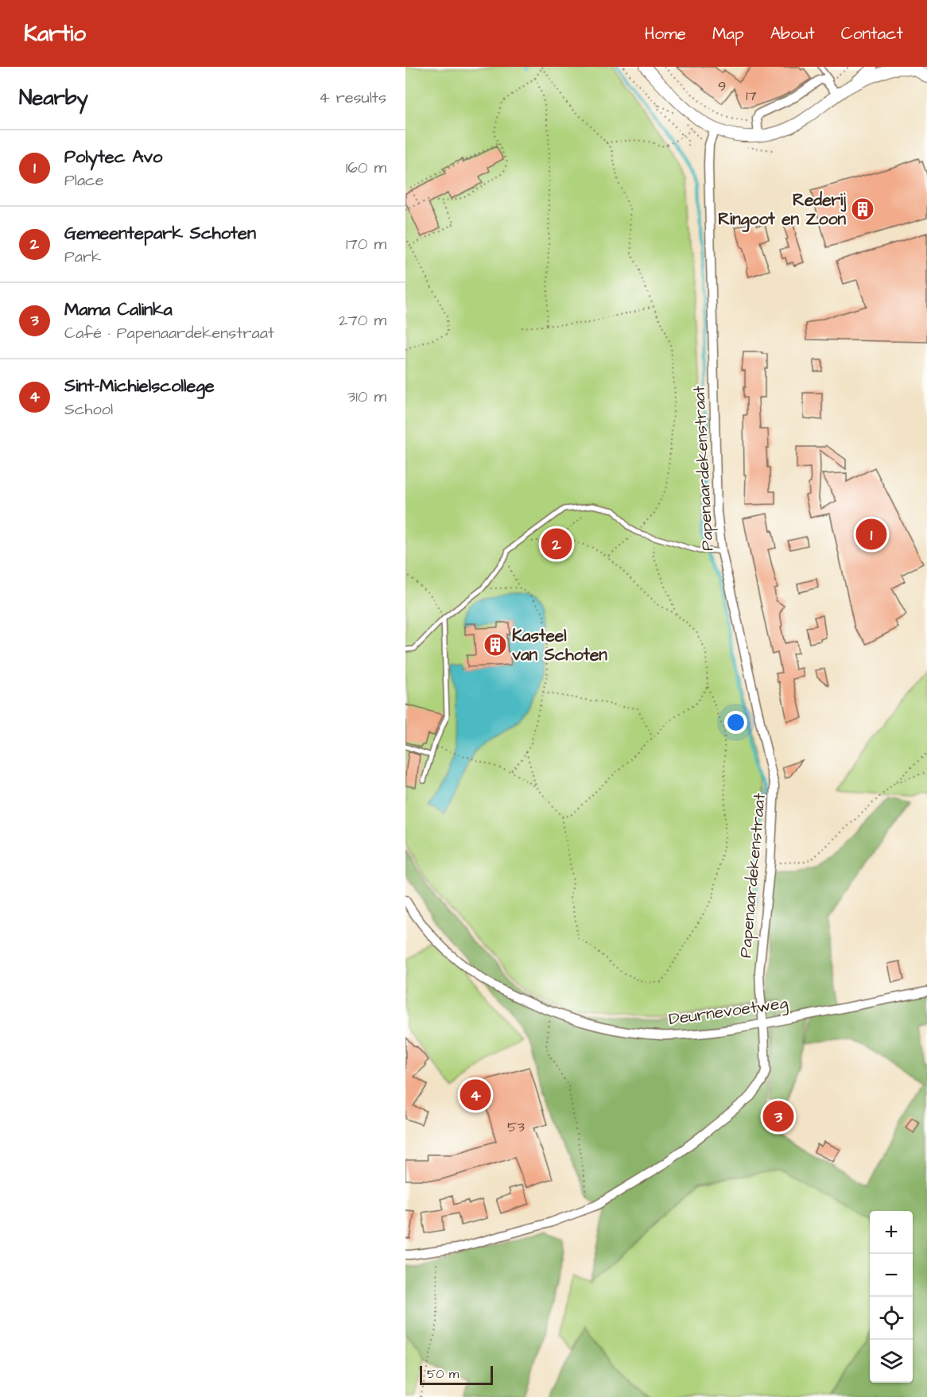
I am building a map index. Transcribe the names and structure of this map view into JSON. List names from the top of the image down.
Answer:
{
  "streets": {
    "street": ["Papenaardekenstraat", "Deurnevoetweg"]
  },
  "crossings": [
    ["Papenaardekenstraat", "Deurnevoetweg"]
  ],
  "places": {
    "building": ["Rederij Ringoot en Zoon", "Kasteel van Schoten"]
  },
  "house_numbers": ["9", "17", "53"],
  "scale_bar": "50 m",
  "page": {
    "header": "Kartio",
    "nav": [
      "Home",
      "Map",
      "About",
      "Contact"
    ],
    "heading": ["Nearby", "4 results"],
    "list": [
      {
        "mark": "1",
        "name": "Polytec Avo",
        "note": "Place",
        "value": "160 m"
      },
      {
        "mark": "2",
        "name": "Gemeentepark Schoten",
        "note": "Park",
        "value": "170 m"
      },
      {
        "mark": "3",
        "name": "Mama Calinka",
        "note": "Café · Papenaardekenstraat",
        "value": "270 m"
      },
      {
        "mark": "4",
        "name": "Sint-Michielscollege",
        "note": "School",
        "value": "310 m"
      }
    ],
    "pins": [
      "1",
      "2",
      "4",
      "3"
    ],
    "map_buttons": ["+", "−"],
    "scale": "50 m"
  }
}
